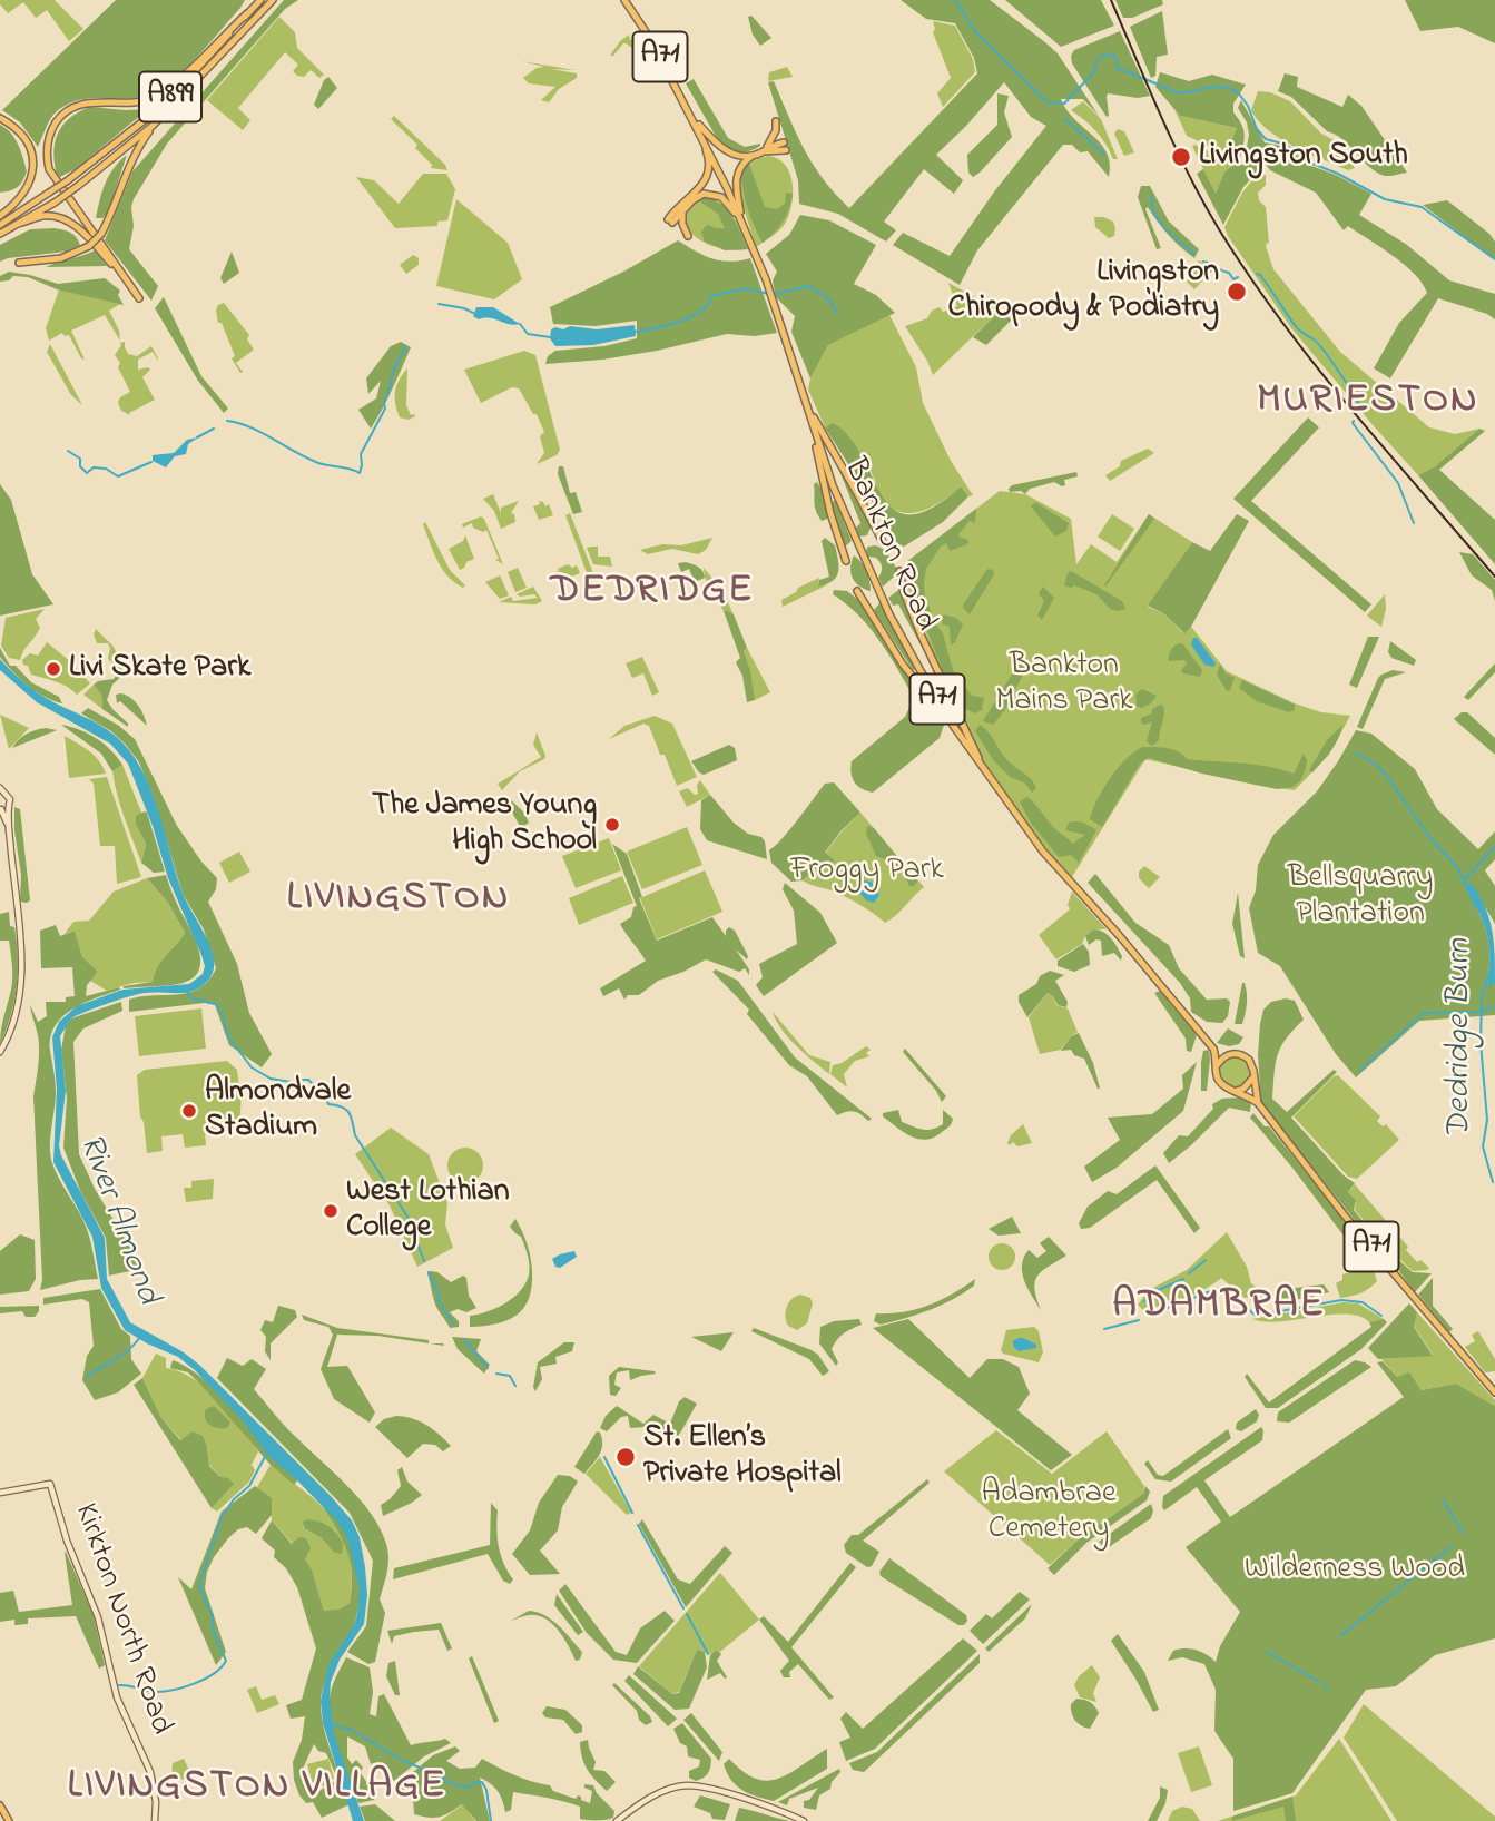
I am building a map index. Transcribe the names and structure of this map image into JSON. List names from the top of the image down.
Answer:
{
  "streets": {
    "main road": [
      "A71",
      "A899",
      "Bankton Road",
      "Kirkton North Road"
    ]
  },
  "crossings": [
    ["A71", "Bankton Road"]
  ],
  "districts": [
    "MURIESTON",
    "DEDRIDGE",
    "LIVINGSTON",
    "ADAMBRAE",
    "LIVINGSTON VILLAGE"
  ],
  "water": ["Dedridge Burn", "River Almond"],
  "parks": [
    "Bankton Mains Park",
    "Froggy Park",
    "Bellsquarry Plantation",
    "Adambrae Cemetery",
    "Wilderness Wood"
  ],
  "places": [
    "Livingston South",
    "Livingston Chiropody & Podiatry",
    "Livi Skate Park",
    "The James Young High School",
    "Almondvale Stadium",
    "West Lothian College",
    "St. Ellen’s Private Hospital"
  ]
}
